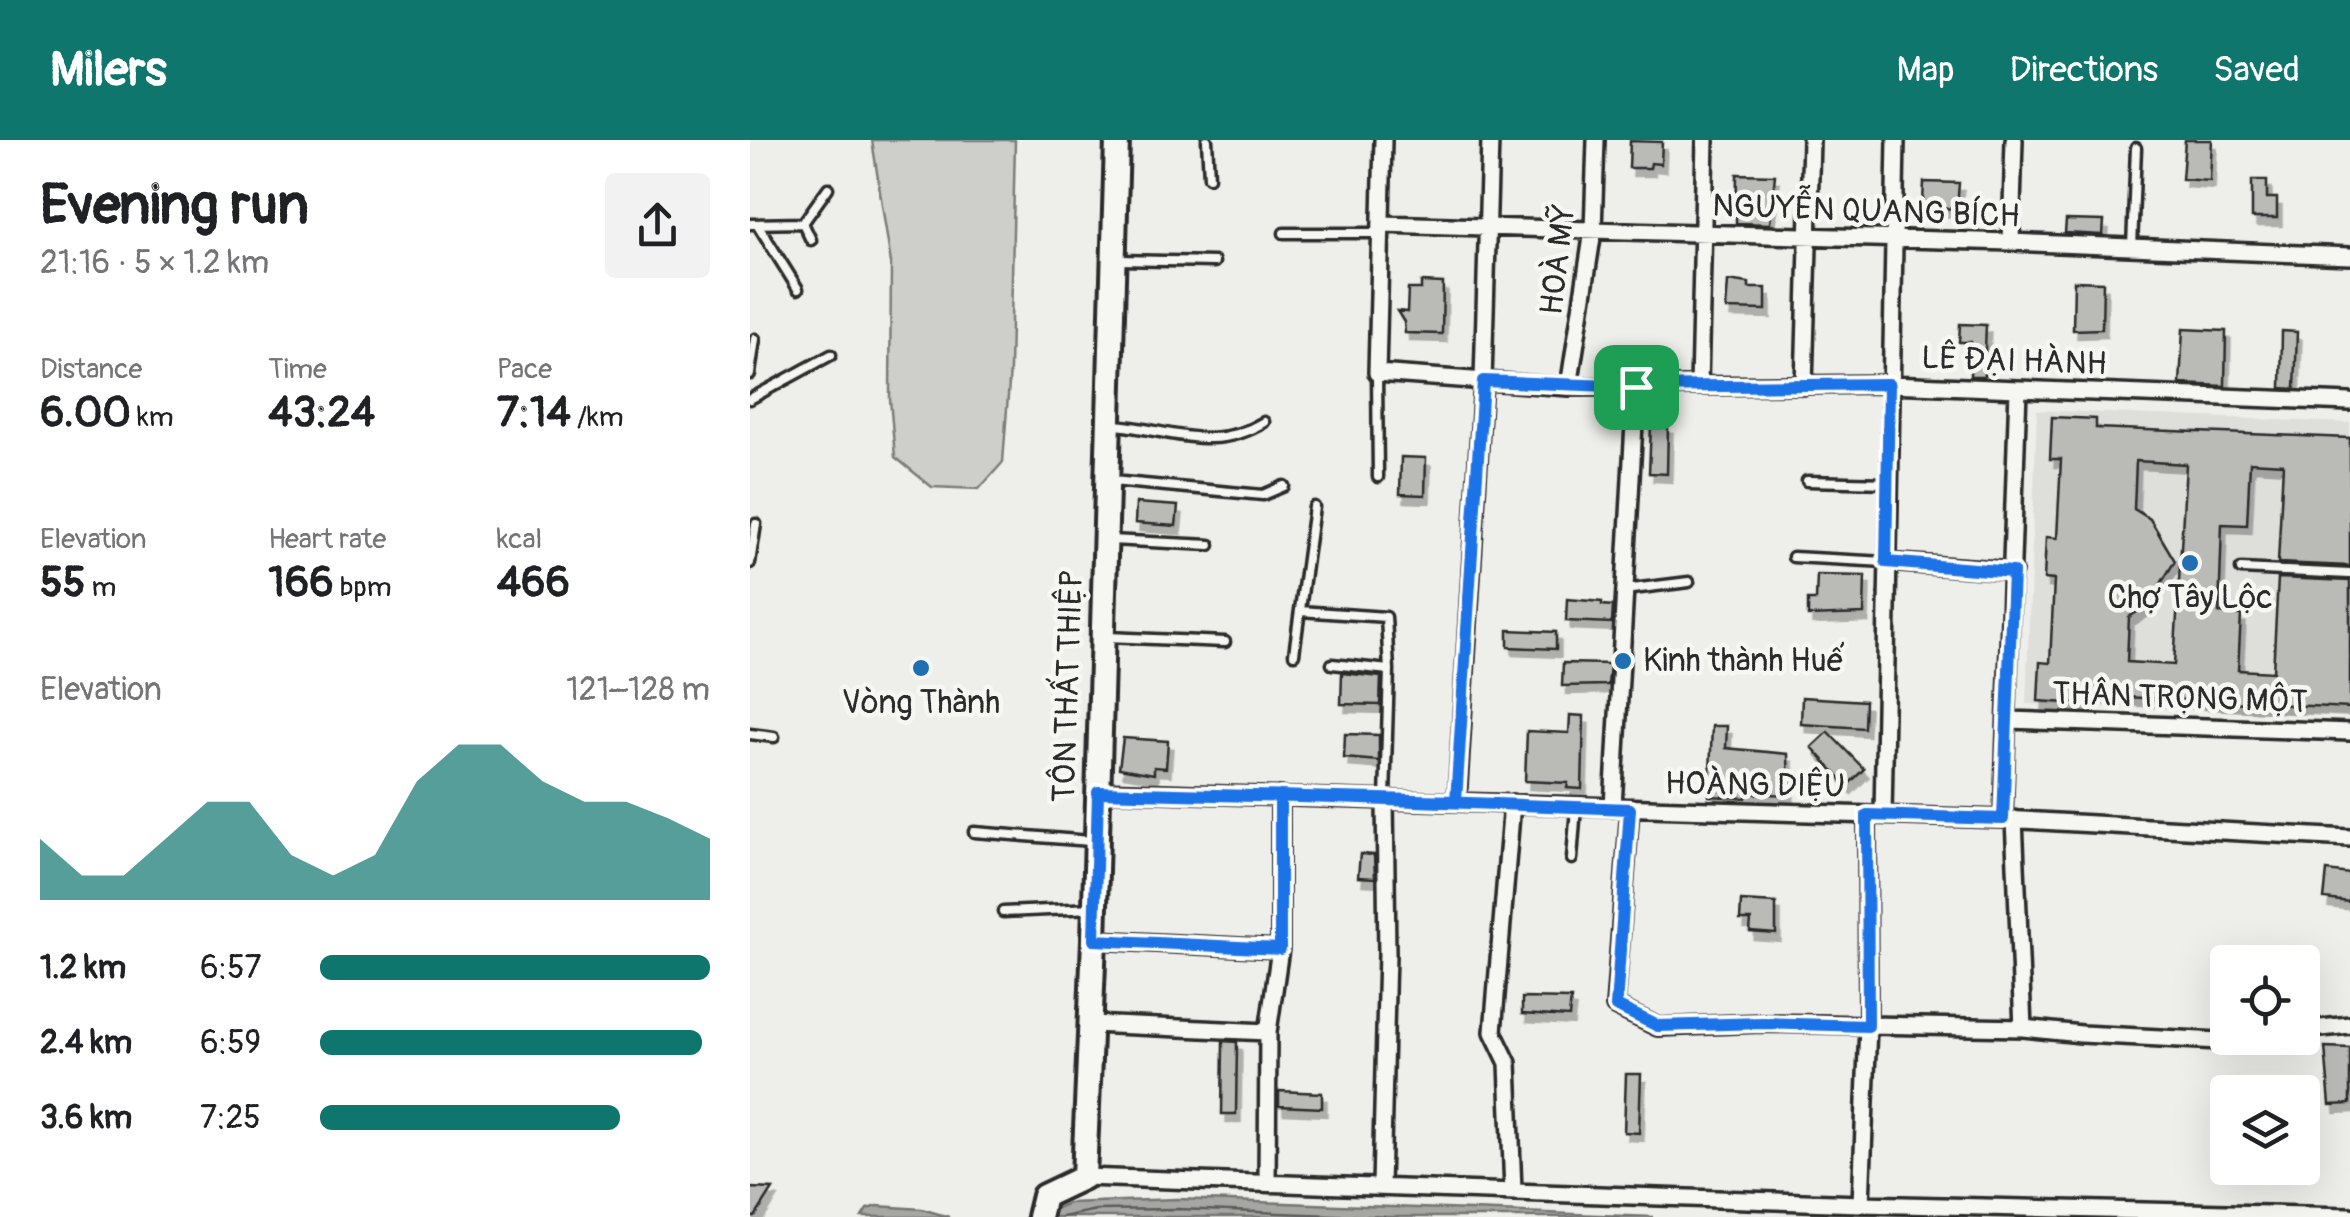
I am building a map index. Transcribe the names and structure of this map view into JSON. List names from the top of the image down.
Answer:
{
  "streets": {
    "street": [
      "NGUYỄN QUANG BÍCH",
      "HOÀ MỸ",
      "LÊ ĐẠI HÀNH",
      "TÔN THẤT THIỆP",
      "THÂN TRỌNG MỘT",
      "HOÀNG DIỆU"
    ]
  },
  "crossings": [
    ["NGUYỄN QUANG BÍCH", "HOÀ MỸ"],
    ["HOÀ MỸ", "LÊ ĐẠI HÀNH"],
    ["TÔN THẤT THIỆP", "HOÀNG DIỆU"]
  ],
  "places": ["Chợ Tây Lộc", "Kinh thành Huế", "Vòng Thành"],
  "page": {
    "header": "Milers",
    "nav": ["Map", "Directions", "Saved"],
    "heading": ["Evening run", "21:16 · 5 × 1.2 km"],
    "stats": [
      ["Distance", "6.00 km"],
      ["Time", "43:24"],
      ["Pace", "7:14 /km"],
      ["Elevation", "55 m"],
      ["Heart rate", "166 bpm"],
      ["kcal", "466"]
    ],
    "chart": ["Elevation", "121–128 m"],
    "list": [
      {
        "name": "1.2 km",
        "note": "6:57"
      },
      {
        "name": "2.4 km",
        "note": "6:59"
      },
      {
        "name": "3.6 km",
        "note": "7:25"
      }
    ]
  }
}
